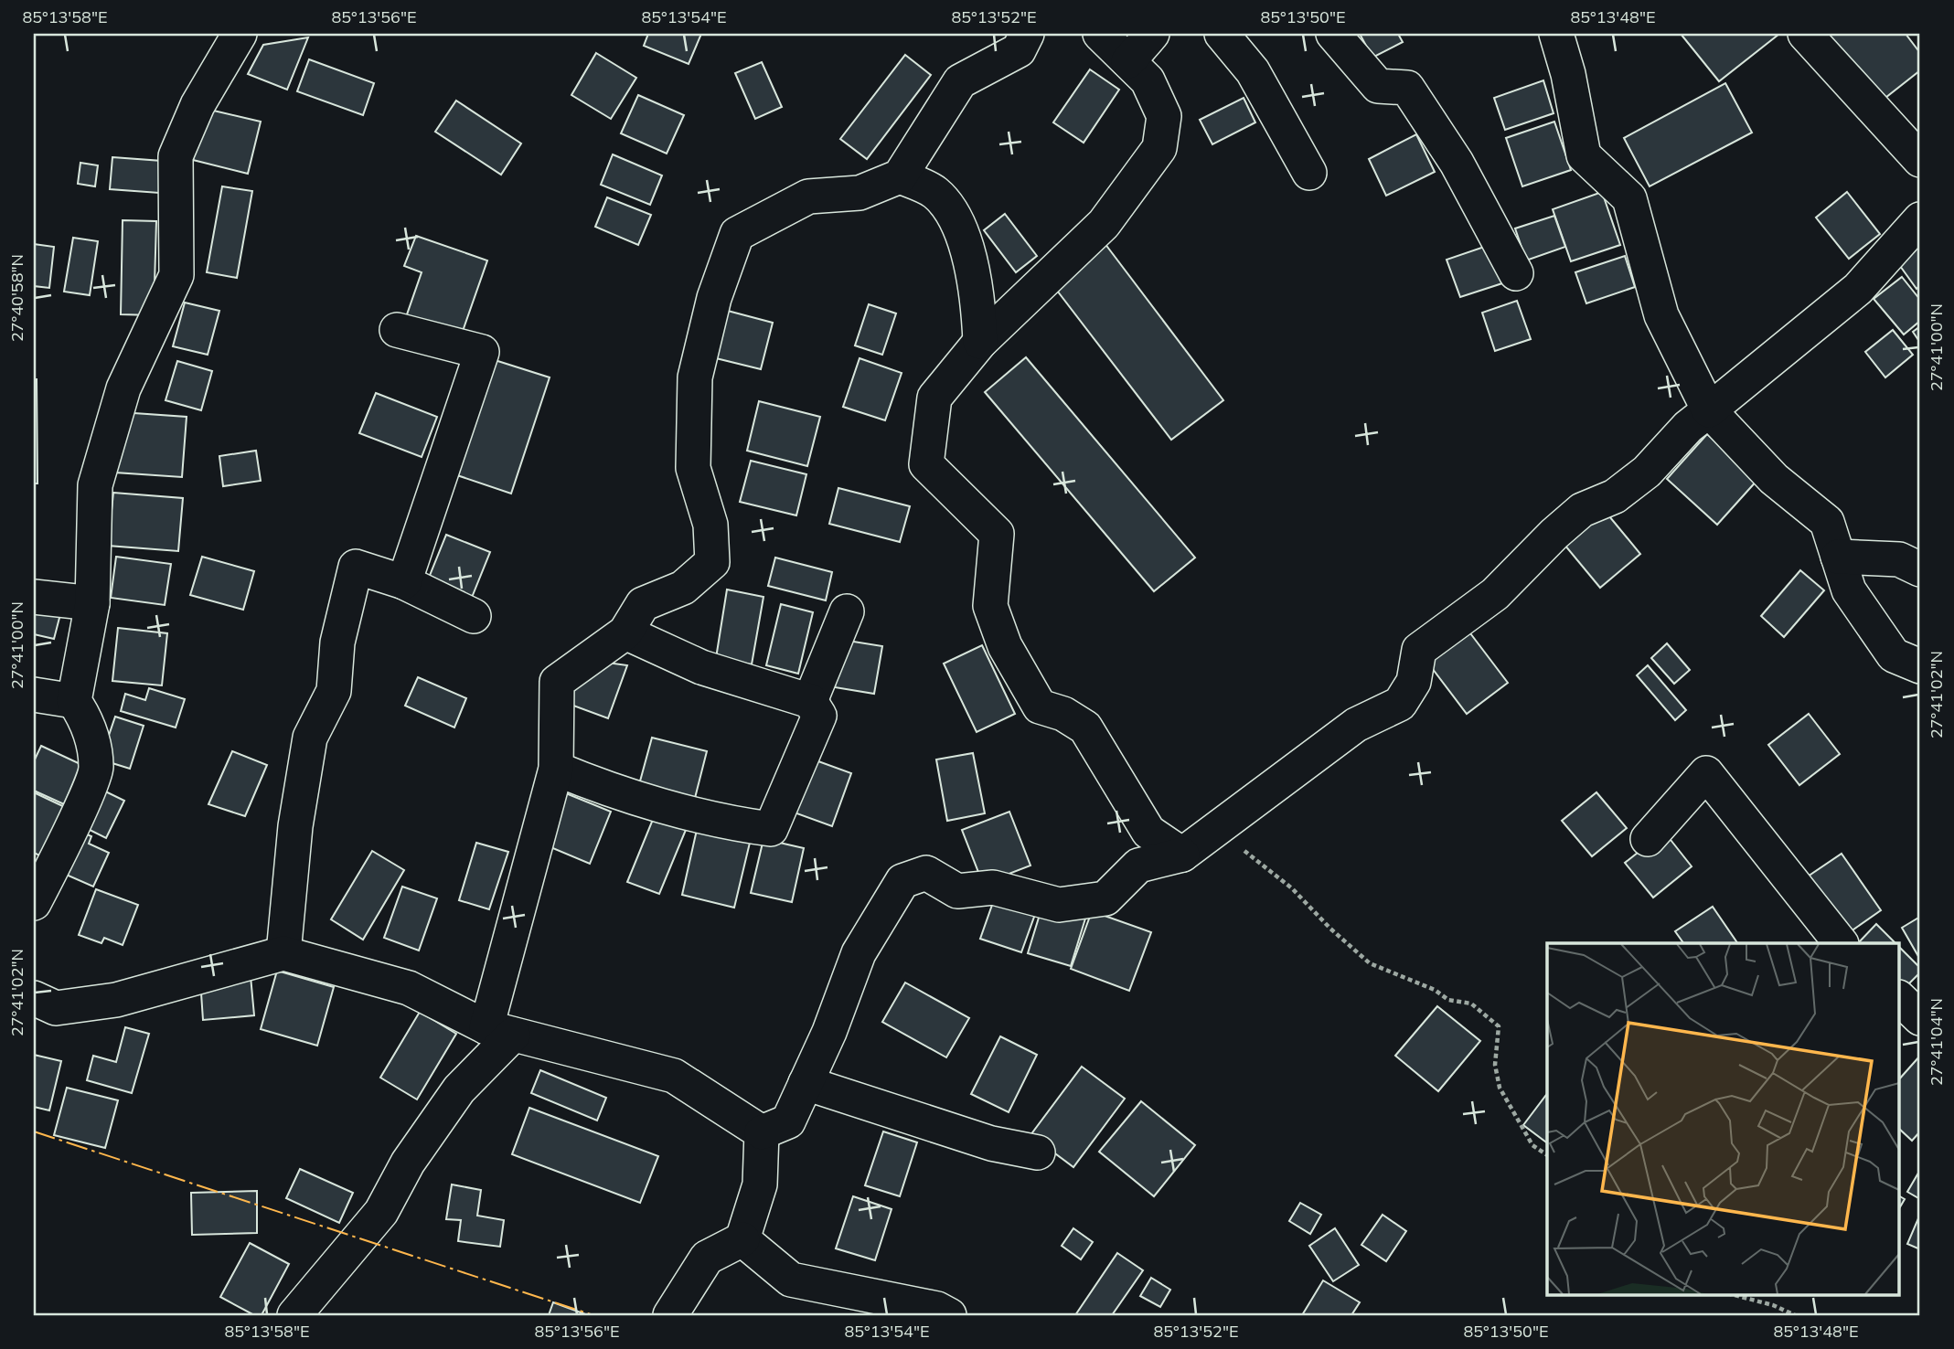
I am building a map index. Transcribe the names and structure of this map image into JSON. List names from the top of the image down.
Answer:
{
  "coordinates": [
    "85°13'58\"E",
    "85°13'56\"E",
    "85°13'54\"E",
    "85°13'52\"E",
    "85°13'50\"E",
    "85°13'48\"E",
    "27°40'58\"N",
    "27°41'00\"N",
    "27°41'02\"N",
    "27°41'04\"N"
  ]
}
